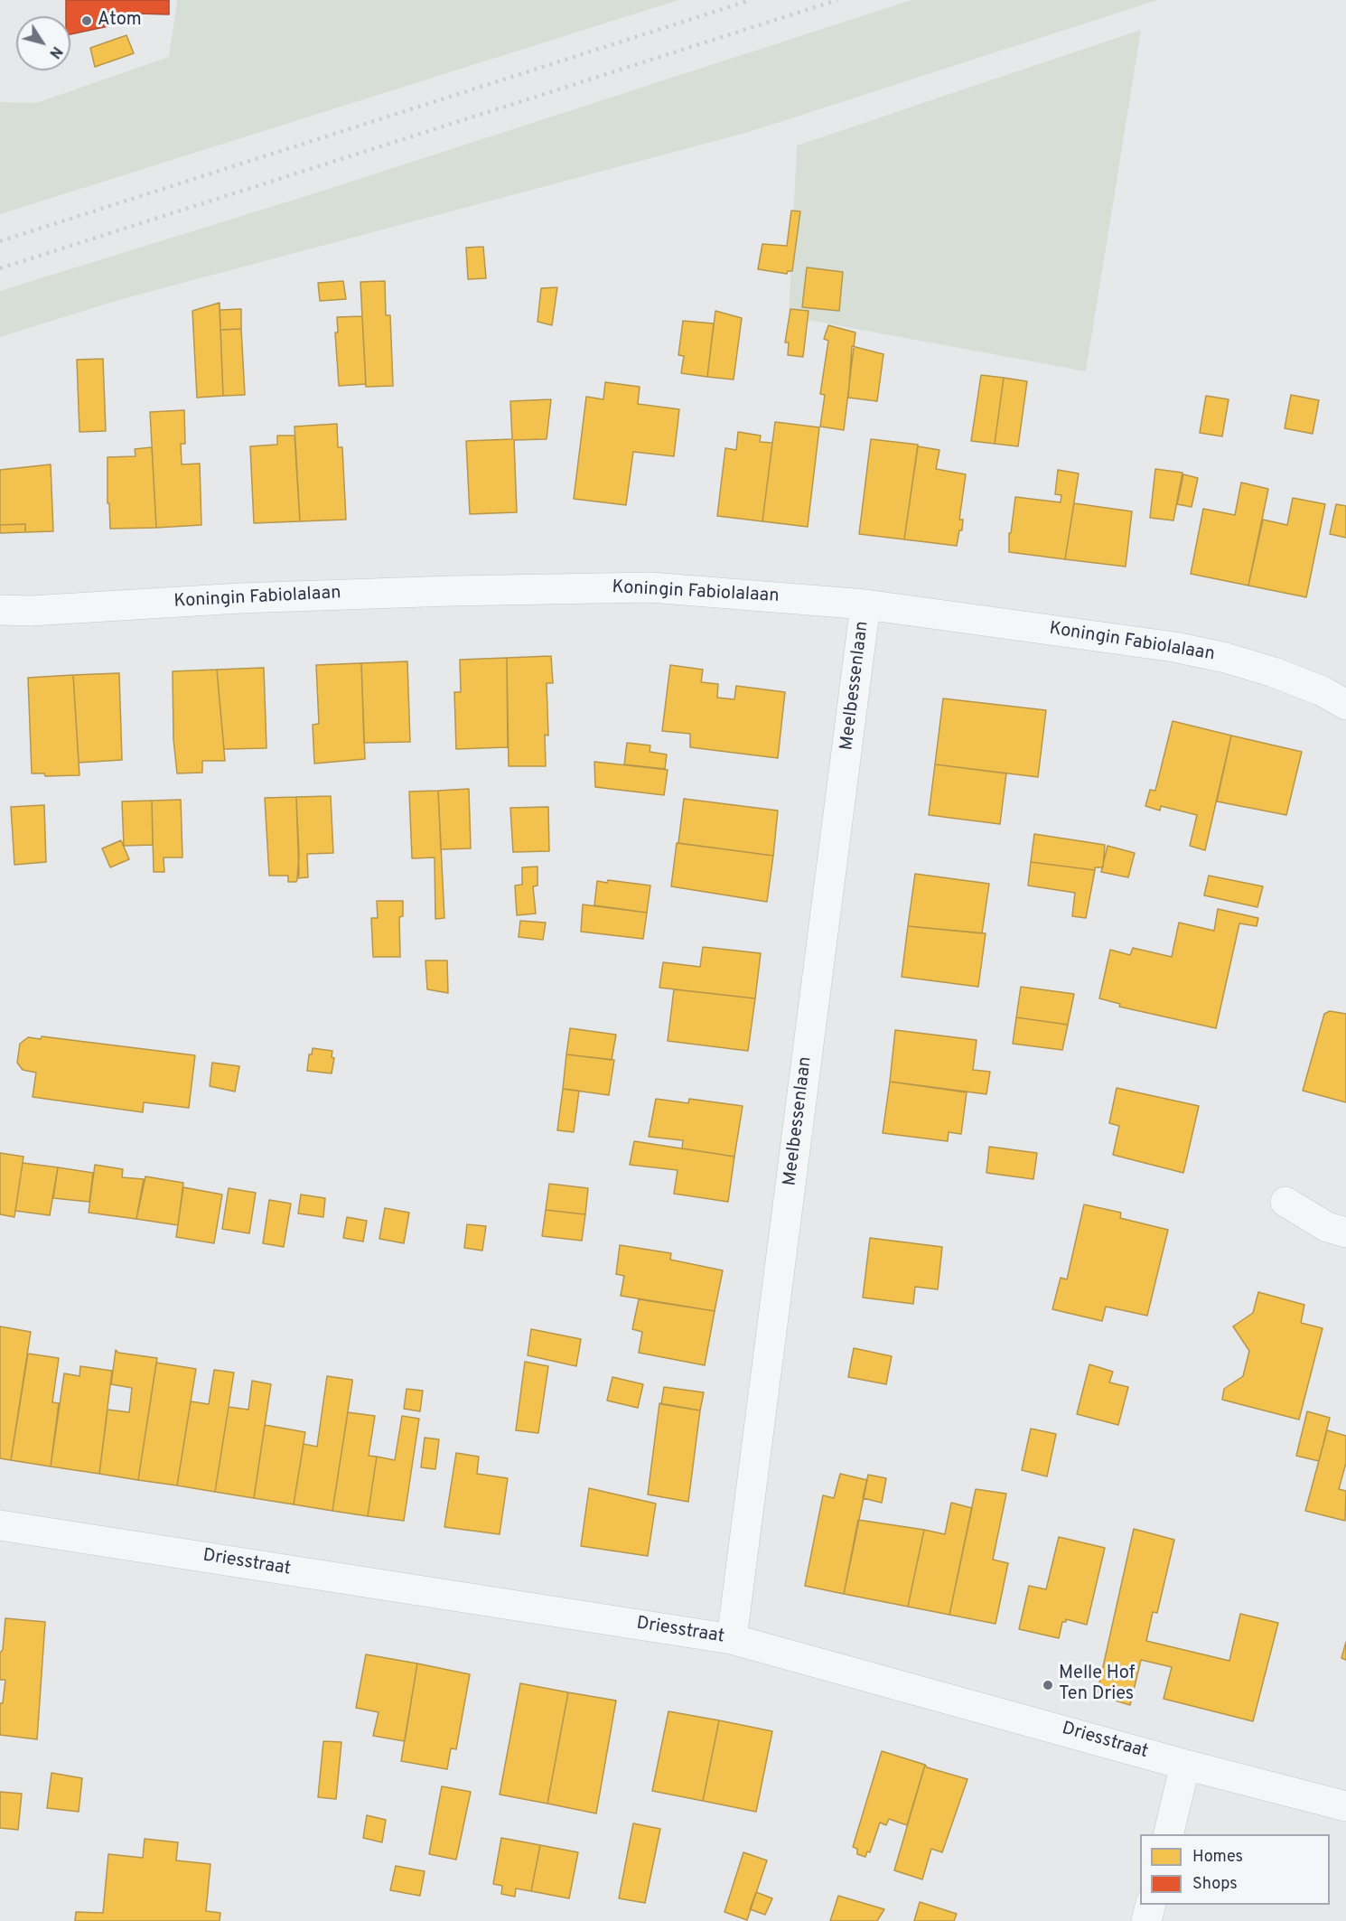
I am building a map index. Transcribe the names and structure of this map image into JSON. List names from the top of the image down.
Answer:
{
  "streets": {
    "street": ["Koningin Fabiolalaan", "Meelbessenlaan", "Driesstraat"]
  },
  "crossings": [
    ["Koningin Fabiolalaan", "Meelbessenlaan"],
    ["Meelbessenlaan", "Driesstraat"]
  ],
  "places": ["Atom", "Melle Hof Ten Dries"],
  "legend": ["Homes", "Shops"],
  "north": "bottom right"
}
